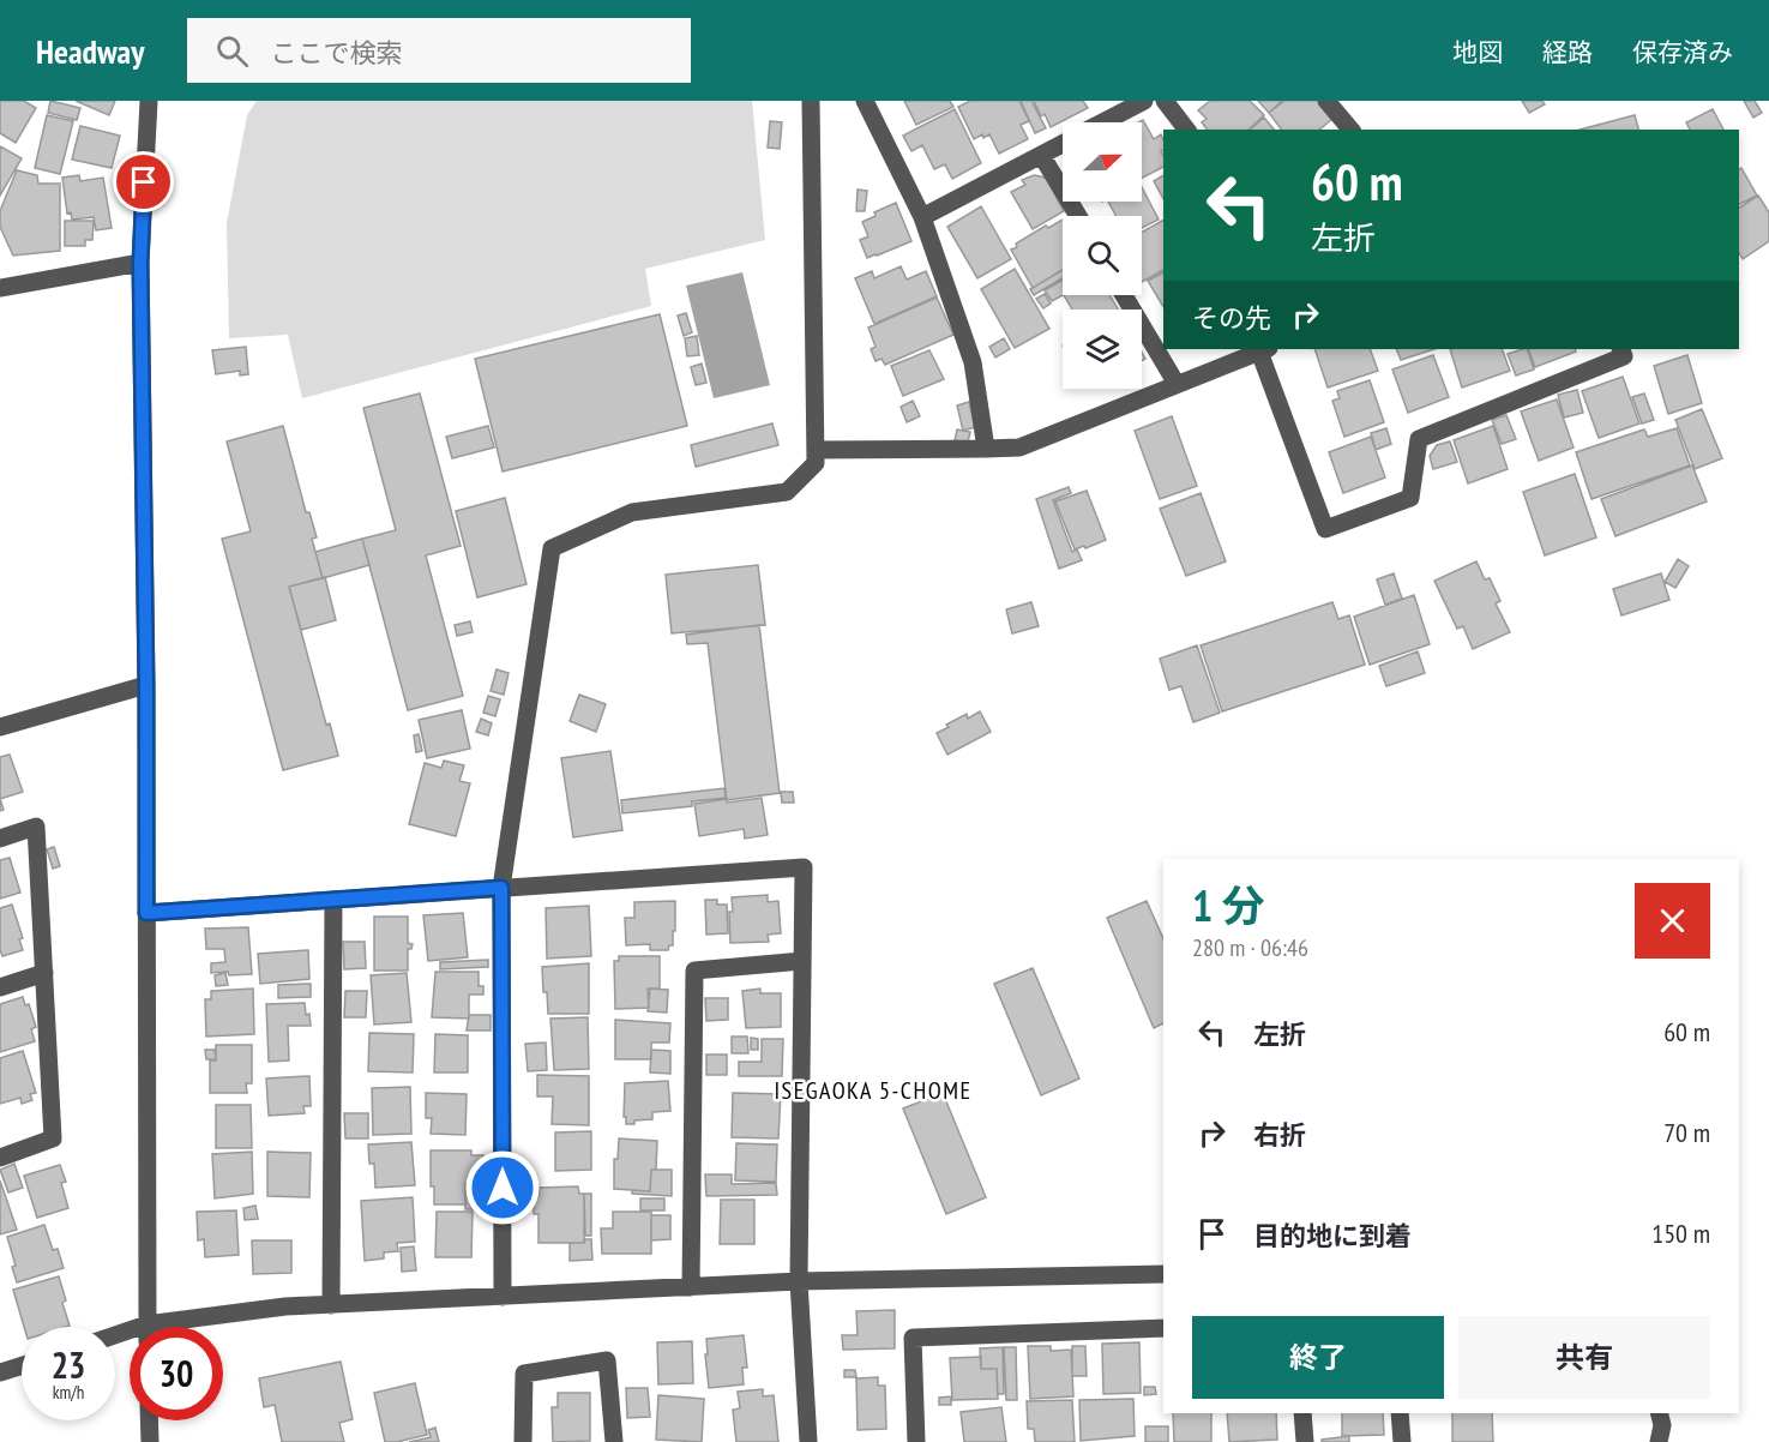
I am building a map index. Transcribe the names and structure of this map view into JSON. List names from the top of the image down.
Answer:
{
  "districts": ["ISEGAOKA 5-CHOME"],
  "north": "right",
  "page": {
    "header": "Headway",
    "search": "ここで検索",
    "nav": ["地図", "経路", "保存済み"],
    "turn": ["60 m", "左折"],
    "then": "その先",
    "heading": ["1 分", "280 m · 06:46"],
    "list": [
      {
        "name": "左折",
        "value": "60 m"
      },
      {
        "name": "右折",
        "value": "70 m"
      },
      {
        "name": "目的地に到着",
        "value": "150 m"
      }
    ],
    "buttons": ["終了", "共有"],
    "speed": "23 km/h",
    "limit": "30"
  }
}
